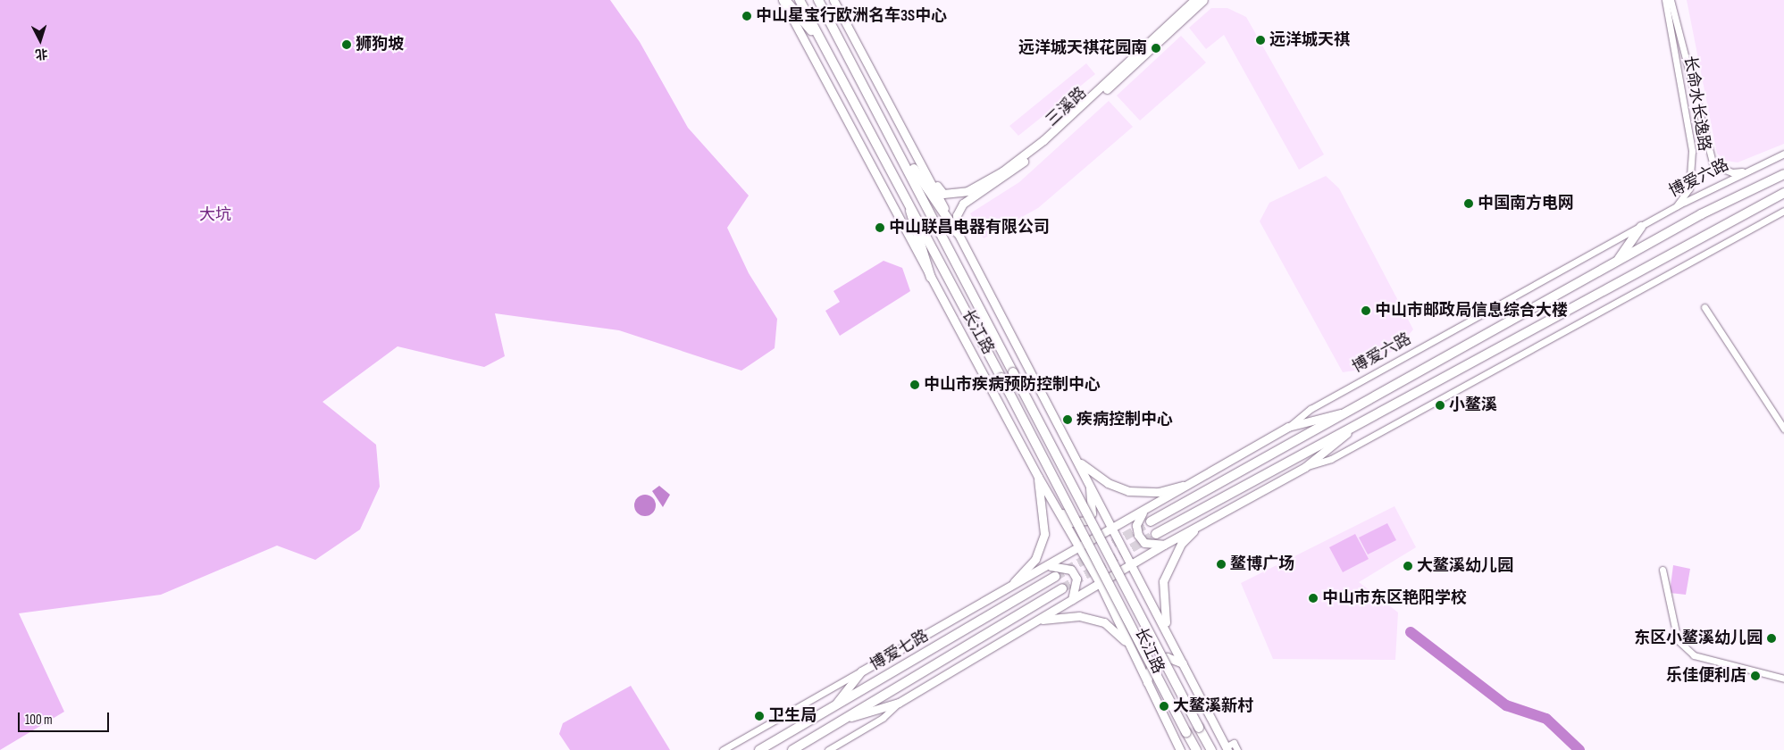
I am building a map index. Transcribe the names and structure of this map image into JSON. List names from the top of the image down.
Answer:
{
  "streets": {
    "highway": ["博爱六路", "长江路", "博爱七路"],
    "main road": ["三溪路"],
    "street": ["长命水长逸路"]
  },
  "crossings": [
    ["长命水长逸路", "博爱六路"],
    ["三溪路", "长江路"],
    ["博爱六路", "长江路"],
    ["博爱六路", "博爱七路"],
    ["长江路", "博爱七路"]
  ],
  "parks": ["大坑"],
  "places": [
    "中山星宝行欧洲名车3S中心",
    "远洋城天祺",
    "狮狗坡",
    "远洋城天祺花园南",
    "中国南方电网",
    "中山联昌电器有限公司",
    "中山市邮政局信息综合大楼",
    "中山市疾病预防控制中心",
    "小鳌溪",
    "疾病控制中心",
    "鳌博广场",
    "大鳌溪幼儿园",
    "中山市东区艳阳学校",
    "东区小鳌溪幼儿园",
    "乐佳便利店",
    "大鳌溪新村",
    "卫生局"
  ],
  "scale_bar": "100 m",
  "north": "bottom"
}
